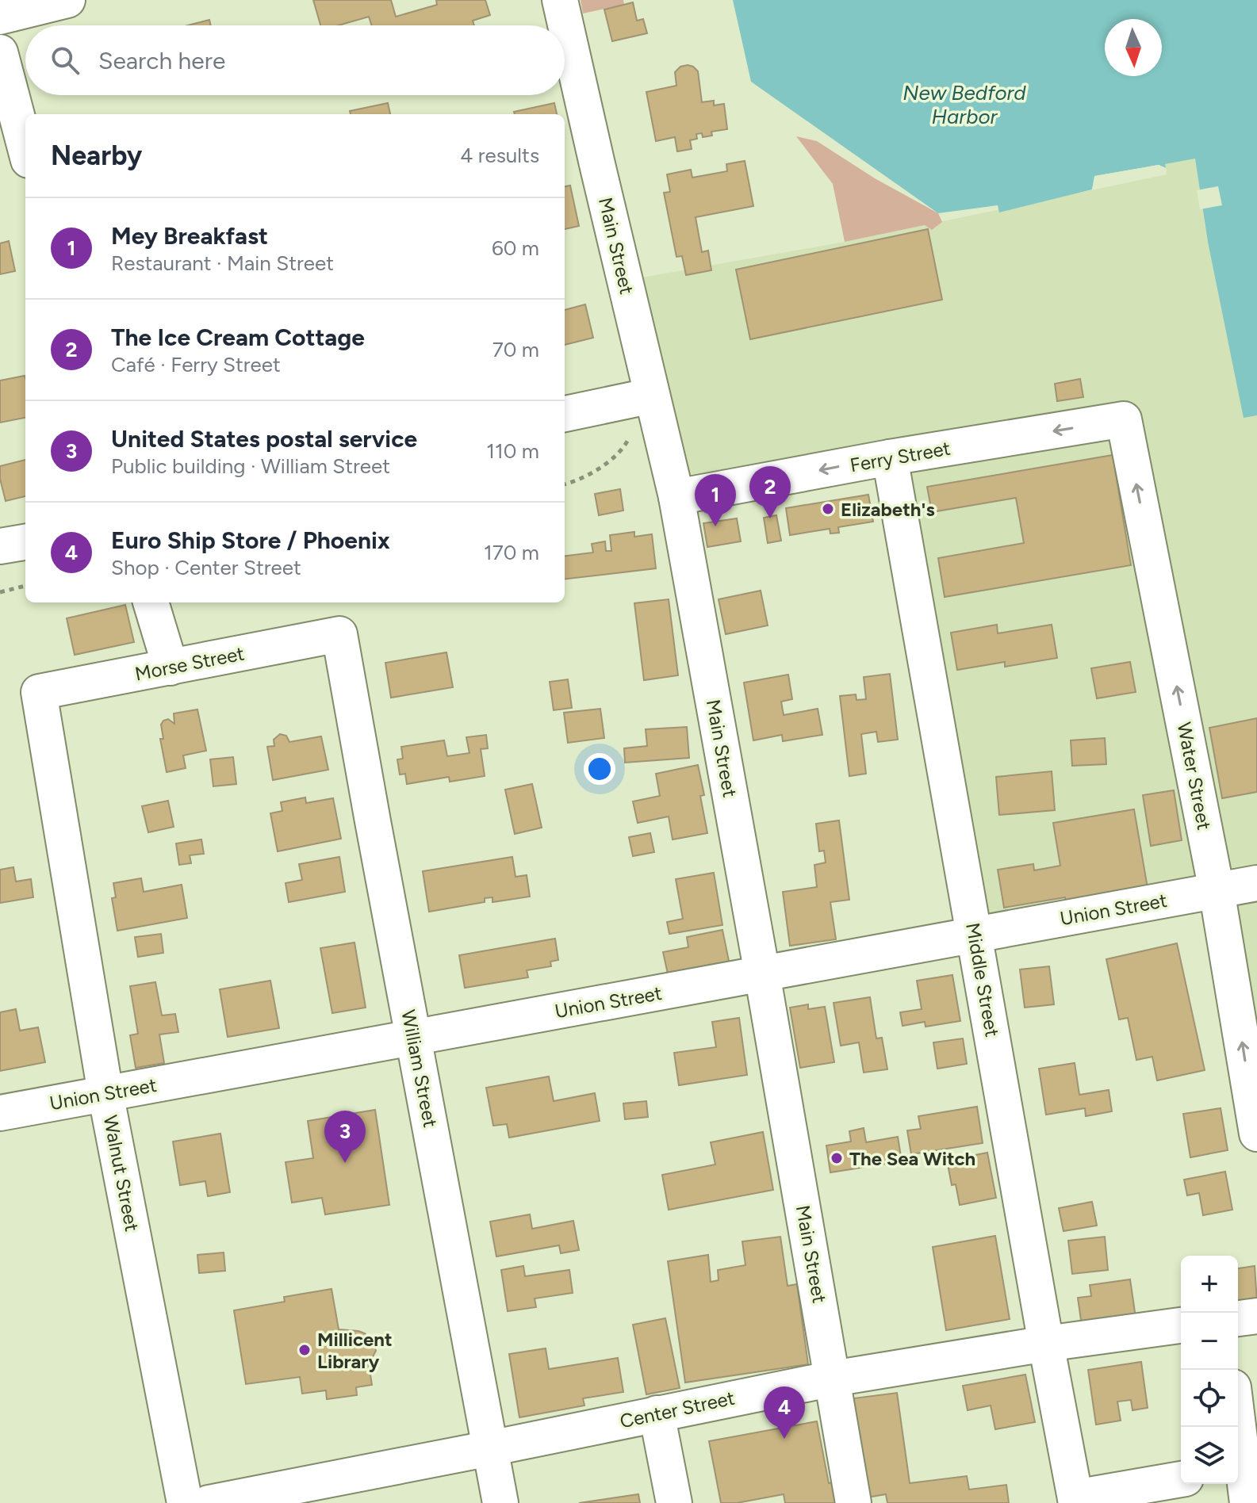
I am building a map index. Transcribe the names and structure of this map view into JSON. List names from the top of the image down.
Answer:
{
  "streets": {
    "street": [
      "Main Street",
      "Ferry Street",
      "Morse Street",
      "Water Street",
      "Union Street",
      "Middle Street",
      "William Street",
      "Walnut Street",
      "Center Street"
    ]
  },
  "crossings": [
    ["Main Street", "Ferry Street"],
    ["Main Street", "Union Street"],
    ["Main Street", "Center Street"],
    ["Ferry Street", "Water Street"],
    ["Ferry Street", "Middle Street"],
    ["Morse Street", "William Street"],
    ["Morse Street", "Walnut Street"],
    ["Water Street", "Union Street"],
    ["Union Street", "Middle Street"],
    ["Union Street", "William Street"],
    ["Union Street", "Walnut Street"],
    ["Middle Street", "Center Street"],
    ["William Street", "Center Street"]
  ],
  "one_way": ["Ferry Street", "Water Street"],
  "water": ["New Bedford Harbor"],
  "places": ["Elizabeth's", "The Sea Witch", "Millicent Library"],
  "north": "bottom",
  "page": {
    "search": "Search here",
    "heading": ["Nearby", "4 results"],
    "list": [
      {
        "mark": "1",
        "name": "Mey Breakfast",
        "note": "Restaurant · Main Street",
        "value": "60 m"
      },
      {
        "mark": "2",
        "name": "The Ice Cream Cottage",
        "note": "Café · Ferry Street",
        "value": "70 m"
      },
      {
        "mark": "3",
        "name": "United States postal service",
        "note": "Public building · William Street",
        "value": "110 m"
      },
      {
        "mark": "4",
        "name": "Euro Ship Store / Phoenix",
        "note": "Shop · Center Street",
        "value": "170 m"
      }
    ],
    "pins": [
      "2",
      "1",
      "3",
      "4"
    ],
    "map_buttons": ["+", "−"]
  }
}
